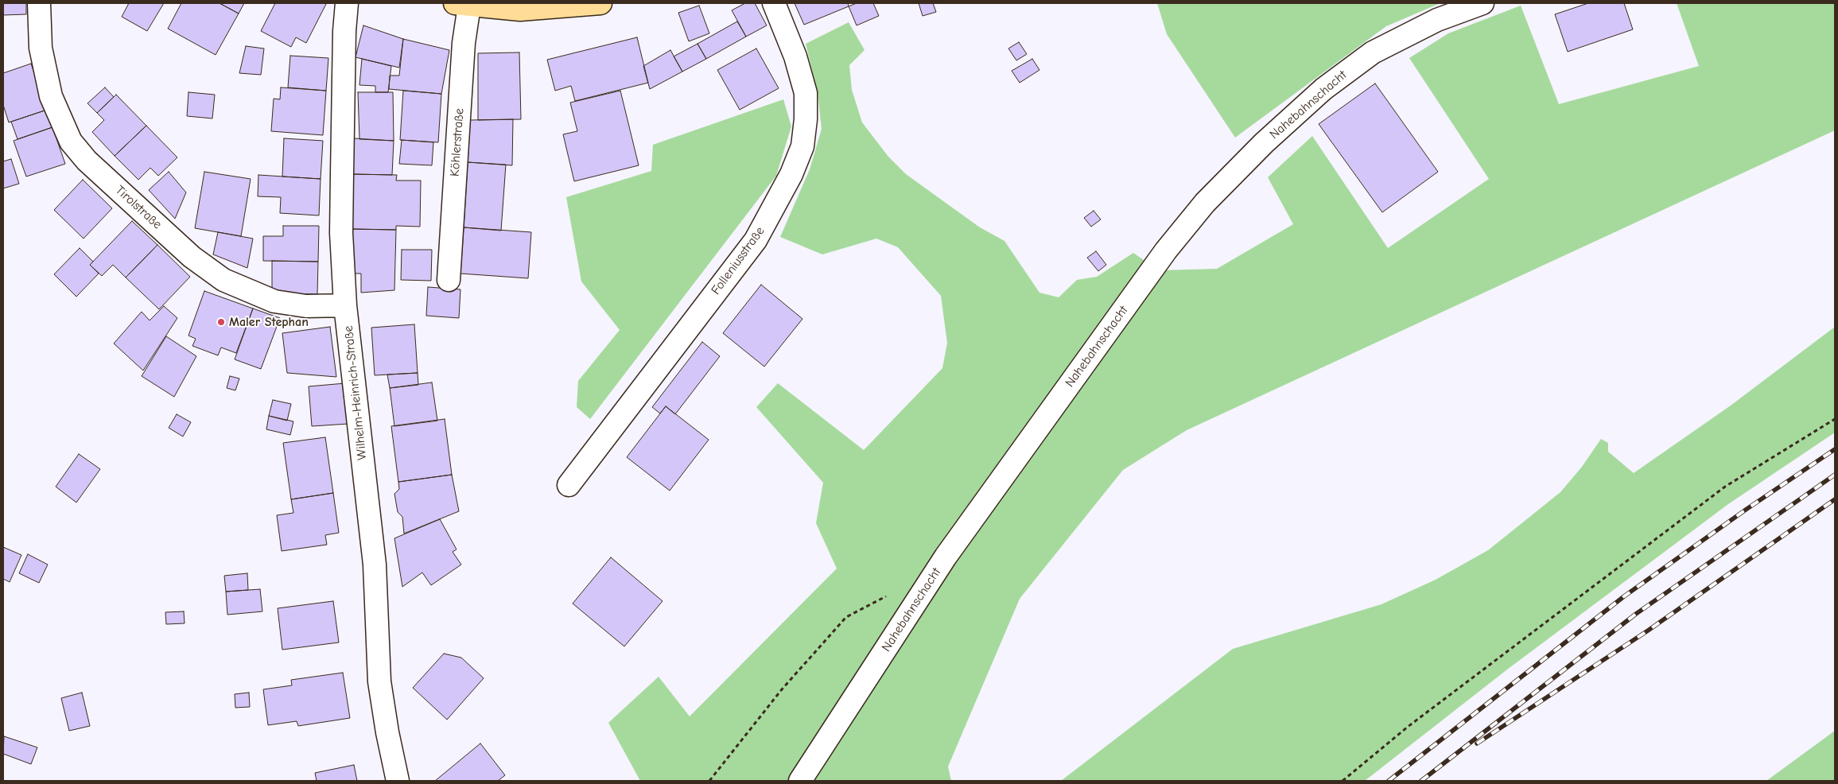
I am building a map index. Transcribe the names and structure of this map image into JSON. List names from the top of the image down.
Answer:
{
  "streets": {
    "street": [
      "Nahebahnschacht",
      "Köhlerstraße",
      "Tirolstraße",
      "Folleniusstraße",
      "Wilhelm-Heinrich-Straße"
    ]
  },
  "crossings": [
    ["Tirolstraße", "Wilhelm-Heinrich-Straße"]
  ],
  "places": ["Maler Stephan"]
}
